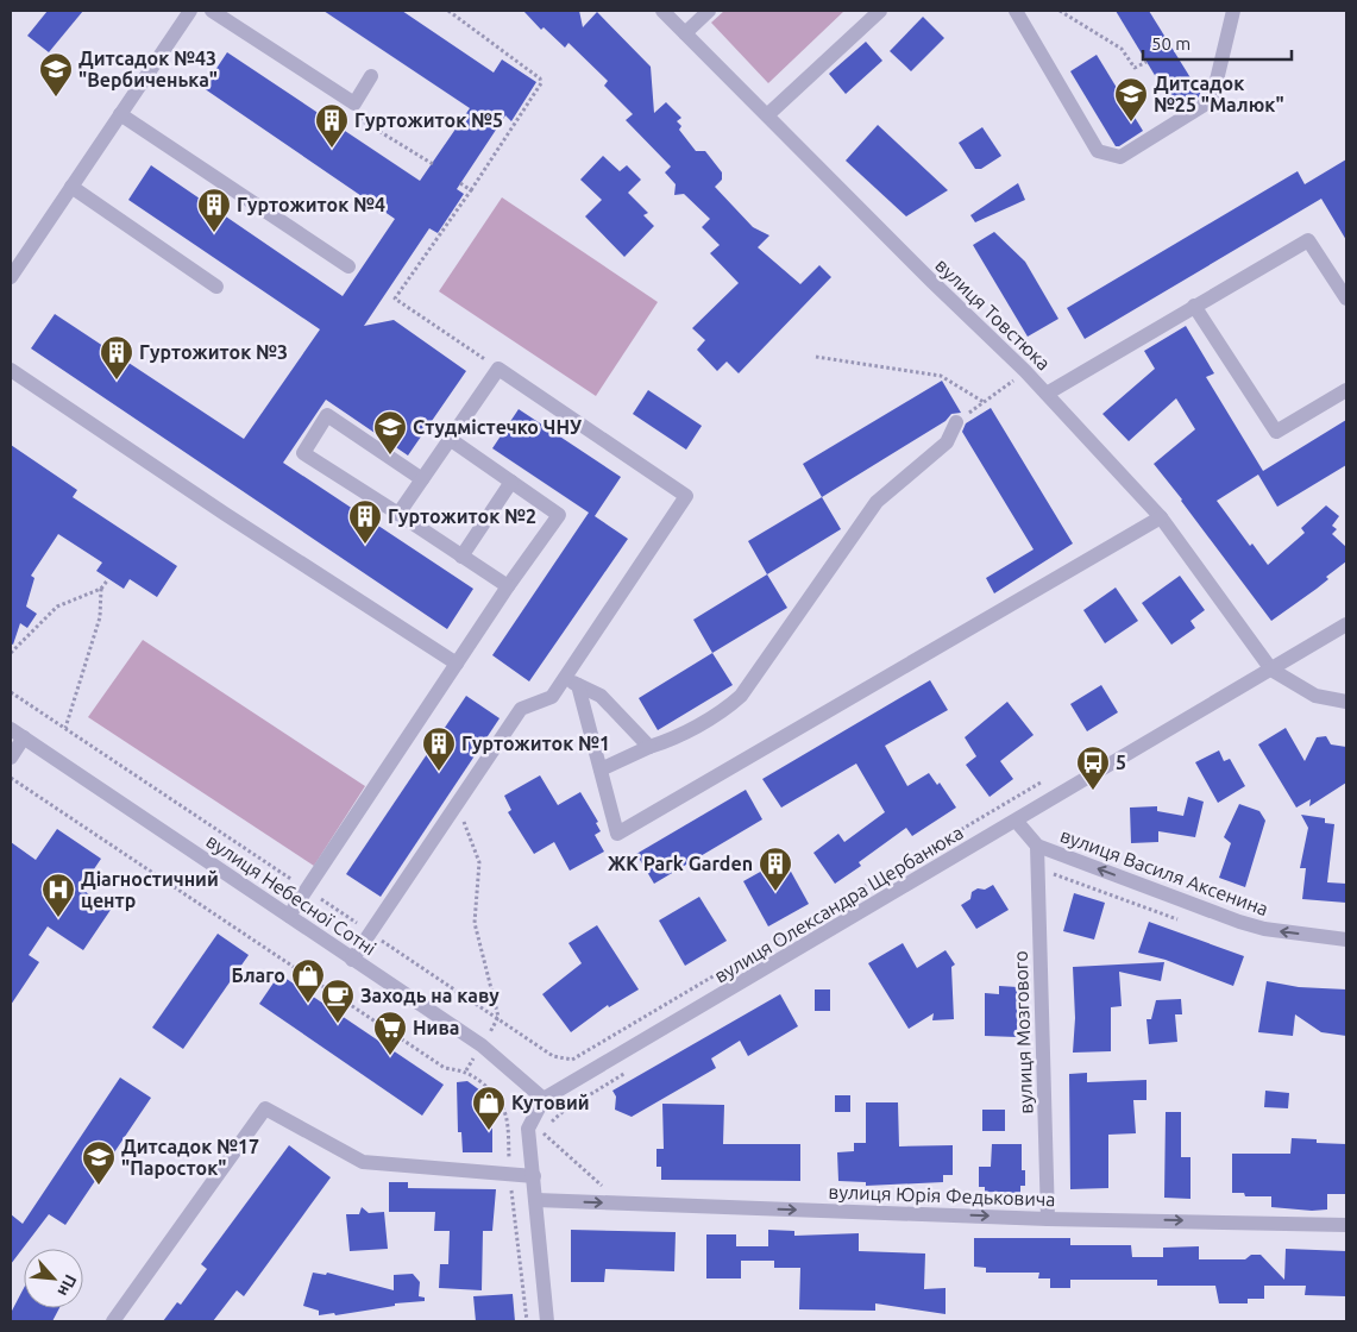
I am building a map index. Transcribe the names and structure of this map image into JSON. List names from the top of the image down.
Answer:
{
  "streets": {
    "street": [
      "вулиця Товстюка",
      "вулиця Василя Аксенина",
      "вулиця Небесної Сотні",
      "вулиця Олександра Щербанюка",
      "вулиця Мозгового",
      "вулиця Юрія Федьковича"
    ]
  },
  "crossings": [
    ["вулиця Товстюка", "вулиця Олександра Щербанюка"],
    ["вулиця Василя Аксенина", "вулиця Олександра Щербанюка"],
    ["вулиця Василя Аксенина", "вулиця Мозгового"],
    ["вулиця Небесної Сотні", "вулиця Олександра Щербанюка"],
    ["вулиця Мозгового", "вулиця Юрія Федьковича"]
  ],
  "one_way": ["вулиця Василя Аксенина", "вулиця Юрія Федьковича"],
  "places": {
    "school or university": [
      "Дитсадок №43 \"Вербиченька\"",
      "Дитсадок №25 \"Малюк\"",
      "Студмістечко ЧНУ",
      "Дитсадок №17 \"Паросток\""
    ],
    "building": [
      "Гуртожиток №5",
      "Гуртожиток №4",
      "Гуртожиток №3",
      "Гуртожиток №2",
      "Гуртожиток №1",
      "ЖК Park Garden"
    ],
    "bus stop": ["5"],
    "hospital": ["Діагностичний центр"],
    "shop": ["Благо", "Кутовий"],
    "cafe": ["Заходь на каву"],
    "supermarket": ["Нива"]
  },
  "scale_bar": "50 m",
  "north": "bottom right"
}
